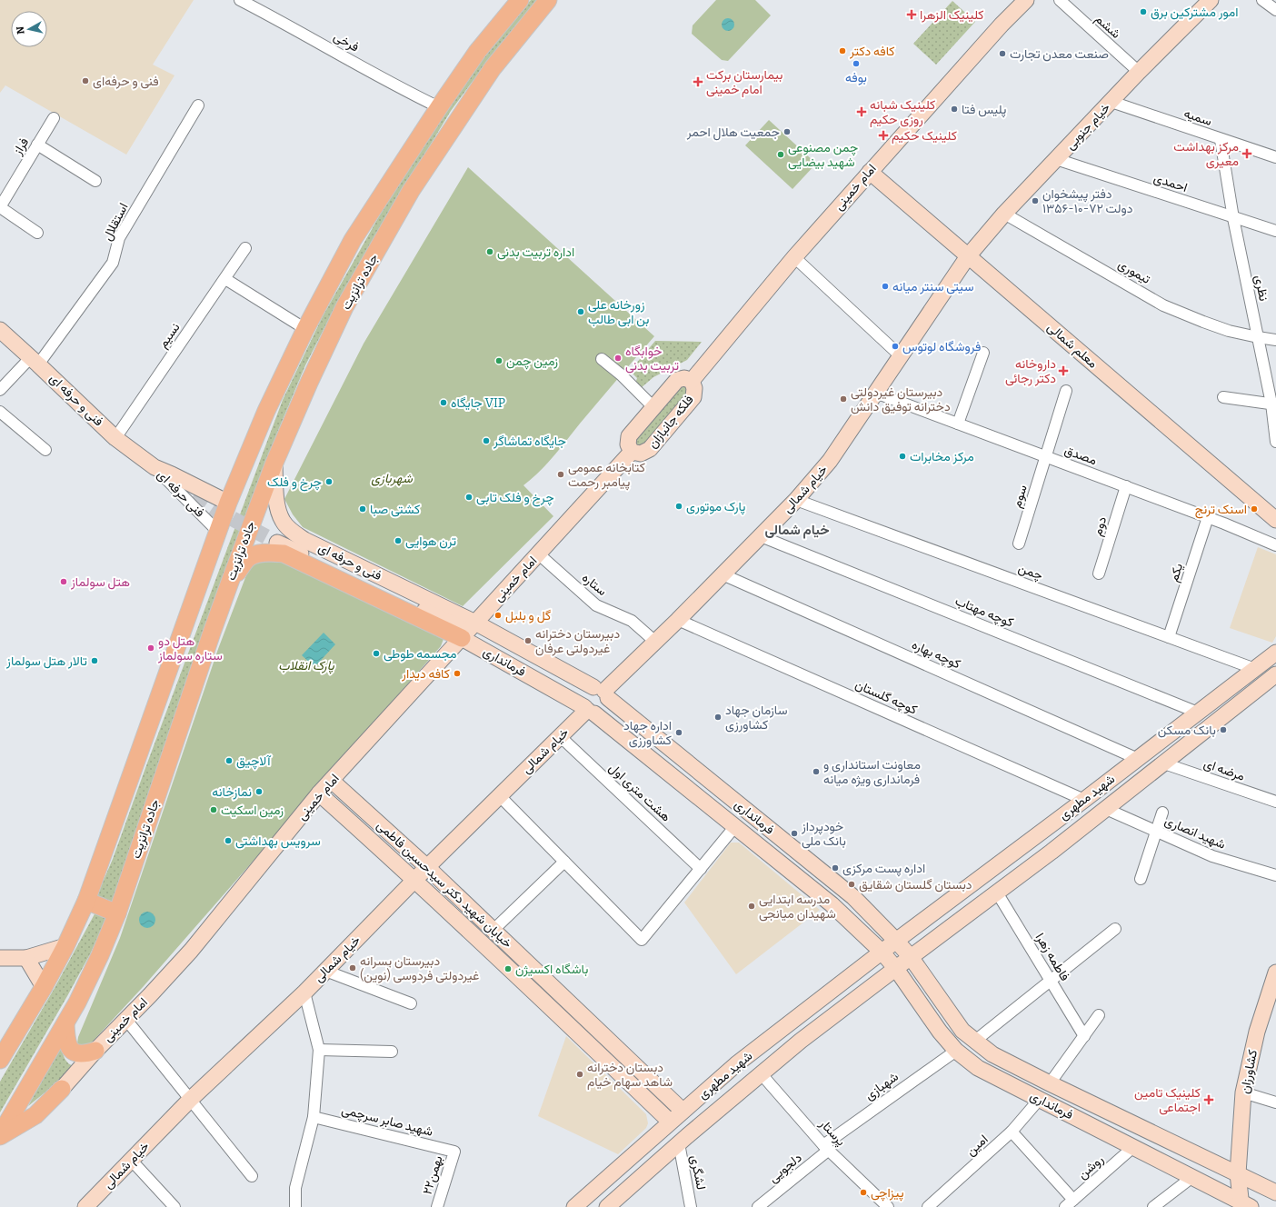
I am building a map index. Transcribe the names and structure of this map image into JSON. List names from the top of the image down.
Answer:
{
  "streets": {
    "main road": [
      "خیام جنوبی",
      "امام خمینی",
      "جاده ترانزیت",
      "معلم شمالی",
      "فنی و حرفه ای",
      "فلکه جانبازان",
      "خیام شمالی",
      "فنی حرفه ای",
      "فرمانداری",
      "شهید مطهری",
      "خیابان شهید دکتر سیدحسین فاطمی",
      "کشاورزان"
    ],
    "street": [
      "ششم",
      "فرخی",
      "سميه",
      "فراز",
      "احمدی",
      "استقلال",
      "تیموری",
      "نظری",
      "نسيم",
      "مصدق",
      "سوم",
      "دوم",
      "چمن",
      "یکم",
      "ستاره",
      "کوچه مهتاب",
      "کوچه بهاره",
      "کوچه گلستان",
      "مرضه ای",
      "هشت متری اول",
      "شهید انصاری",
      "فاطمه زهرا",
      "شهبازی",
      "شهید صابر سرچمی",
      "پرستار",
      "امین",
      "روشن",
      "دلجویی",
      "لشگری",
      "۲۲بهمن"
    ]
  },
  "crossings": [
    ["ششم", "خیام جنوبی"],
    ["فرخی", "جاده ترانزیت"],
    ["سميه", "خیام جنوبی"],
    ["سميه", "نظری"],
    ["خیام جنوبی", "احمدی"],
    ["خیام جنوبی", "تیموری"],
    ["خیام جنوبی", "معلم شمالی"],
    ["خیام جنوبی", "خیام شمالی"],
    ["احمدی", "نظری"],
    ["امام خمینی", "جاده ترانزیت"],
    ["امام خمینی", "معلم شمالی"],
    ["امام خمینی", "فنی و حرفه ای"],
    ["امام خمینی", "فلکه جانبازان"],
    ["امام خمینی", "ستاره"],
    ["امام خمینی", "فرمانداری"],
    ["امام خمینی", "خیابان شهید دکتر سیدحسین فاطمی"],
    ["استقلال", "فنی و حرفه ای"],
    ["تیموری", "نظری"],
    ["جاده ترانزیت", "فنی و حرفه ای"],
    ["جاده ترانزیت", "فنی حرفه ای"],
    ["نسيم", "فنی و حرفه ای"],
    ["معلم شمالی", "خیام شمالی"],
    ["فنی و حرفه ای", "فنی حرفه ای"],
    ["فنی و حرفه ای", "فرمانداری"],
    ["مصدق", "خیام شمالی"],
    ["مصدق", "سوم"],
    ["مصدق", "دوم"],
    ["مصدق", "یکم"],
    ["خیام شمالی", "چمن"],
    ["خیام شمالی", "ستاره"],
    ["خیام شمالی", "کوچه مهتاب"],
    ["خیام شمالی", "کوچه بهاره"],
    ["خیام شمالی", "فرمانداری"],
    ["خیام شمالی", "کوچه گلستان"],
    ["خیام شمالی", "هشت متری اول"],
    ["خیام شمالی", "خیابان شهید دکتر سیدحسین فاطمی"],
    ["چمن", "یکم"],
    ["چمن", "شهید مطهری"],
    ["کوچه مهتاب", "شهید مطهری"],
    ["کوچه بهاره", "شهید مطهری"],
    ["فرمانداری", "شهید مطهری"],
    ["فرمانداری", "کشاورزان"],
    ["فرمانداری", "شهبازی"],
    ["فرمانداری", "امین"],
    ["فرمانداری", "روشن"],
    ["کوچه گلستان", "شهید مطهری"],
    ["مرضه ای", "شهید مطهری"],
    ["شهید مطهری", "شهید انصاری"],
    ["شهید مطهری", "خیابان شهید دکتر سیدحسین فاطمی"],
    ["شهید مطهری", "فاطمه زهرا"],
    ["شهید مطهری", "پرستار"],
    ["شهید مطهری", "لشگری"],
    ["شهبازی", "پرستار"],
    ["شهبازی", "دلجویی"],
    ["شهید صابر سرچمی", "۲۲بهمن"],
    ["پرستار", "دلجویی"]
  ],
  "districts": ["خیام شمالی"],
  "parks": ["شهربازی", "پارک انقلاب"],
  "places": {
    "other": [
      "امور مشترکین برق",
      "کافه دکتر",
      "صنعت معدن تجارت",
      "بوفه",
      "فنی و حرفه‌ای",
      "پلیس فتا",
      "جمعیت هلال احمر",
      "چمن مصنوعی شهید بیضایی",
      "دفتر پیشخوان دولت ۷۲-۱۰-۱۳۵۶",
      "اداره تربیت بدنی",
      "سیتی سنتر میانه",
      "زورخانه علی بن ابی طالب",
      "فروشگاه لوتوس",
      "خوابگاه تربیت بدنی",
      "زمین چمن",
      "دبیرستان غیردولتی دخترانه توفیق دانش",
      "جایگاه VIP",
      "جایگاه تماشاگر",
      "مرکز مخابرات",
      "کتابخانه عمومی پیامبر رحمت",
      "چرخ و فلک",
      "چرخ و فلک تابی",
      "پارک موتوری",
      "کشتی صبا",
      "اسنک ترنج",
      "ترن هوایی",
      "هتل سولماز",
      "گل و بلبل",
      "دبیرستان دخترانه غیردولتی عرفان",
      "هتل دو ستاره سولماز",
      "مجسمه طوطی",
      "تالار هتل سولماز",
      "کافه دیدار",
      "سازمان جهاد کشاورزی",
      "بانک مسکن",
      "اداره جهاد کشاورزی",
      "آلاچیق",
      "معاونت استانداری و فرمانداری ویژه میانه",
      "نمازخانه",
      "زمین اسکیت",
      "خودپرداز بانک ملی",
      "سرویس بهداشتی",
      "اداره پست مرکزی",
      "دبستان گلستان شقایق",
      "مدرسه ابتدایی شهیدان میانجی",
      "دبیرستان پسرانه غیردولتی فردوسی (نوین)",
      "باشگاه اکسیژن",
      "دبستان دخترانه شاهد سهام خیام",
      "پیزاچی"
    ],
    "health": [
      "کلینیک الزهرا",
      "بیمارستان برکت امام خمینی",
      "کلینیک شبانه روزی حکیم",
      "کلینیک حکیم",
      "مرکز بهداشت معیری",
      "داروخانه دکتر رجائی",
      "کلینیک تامین اجتماعی"
    ]
  },
  "north": "left"
}
